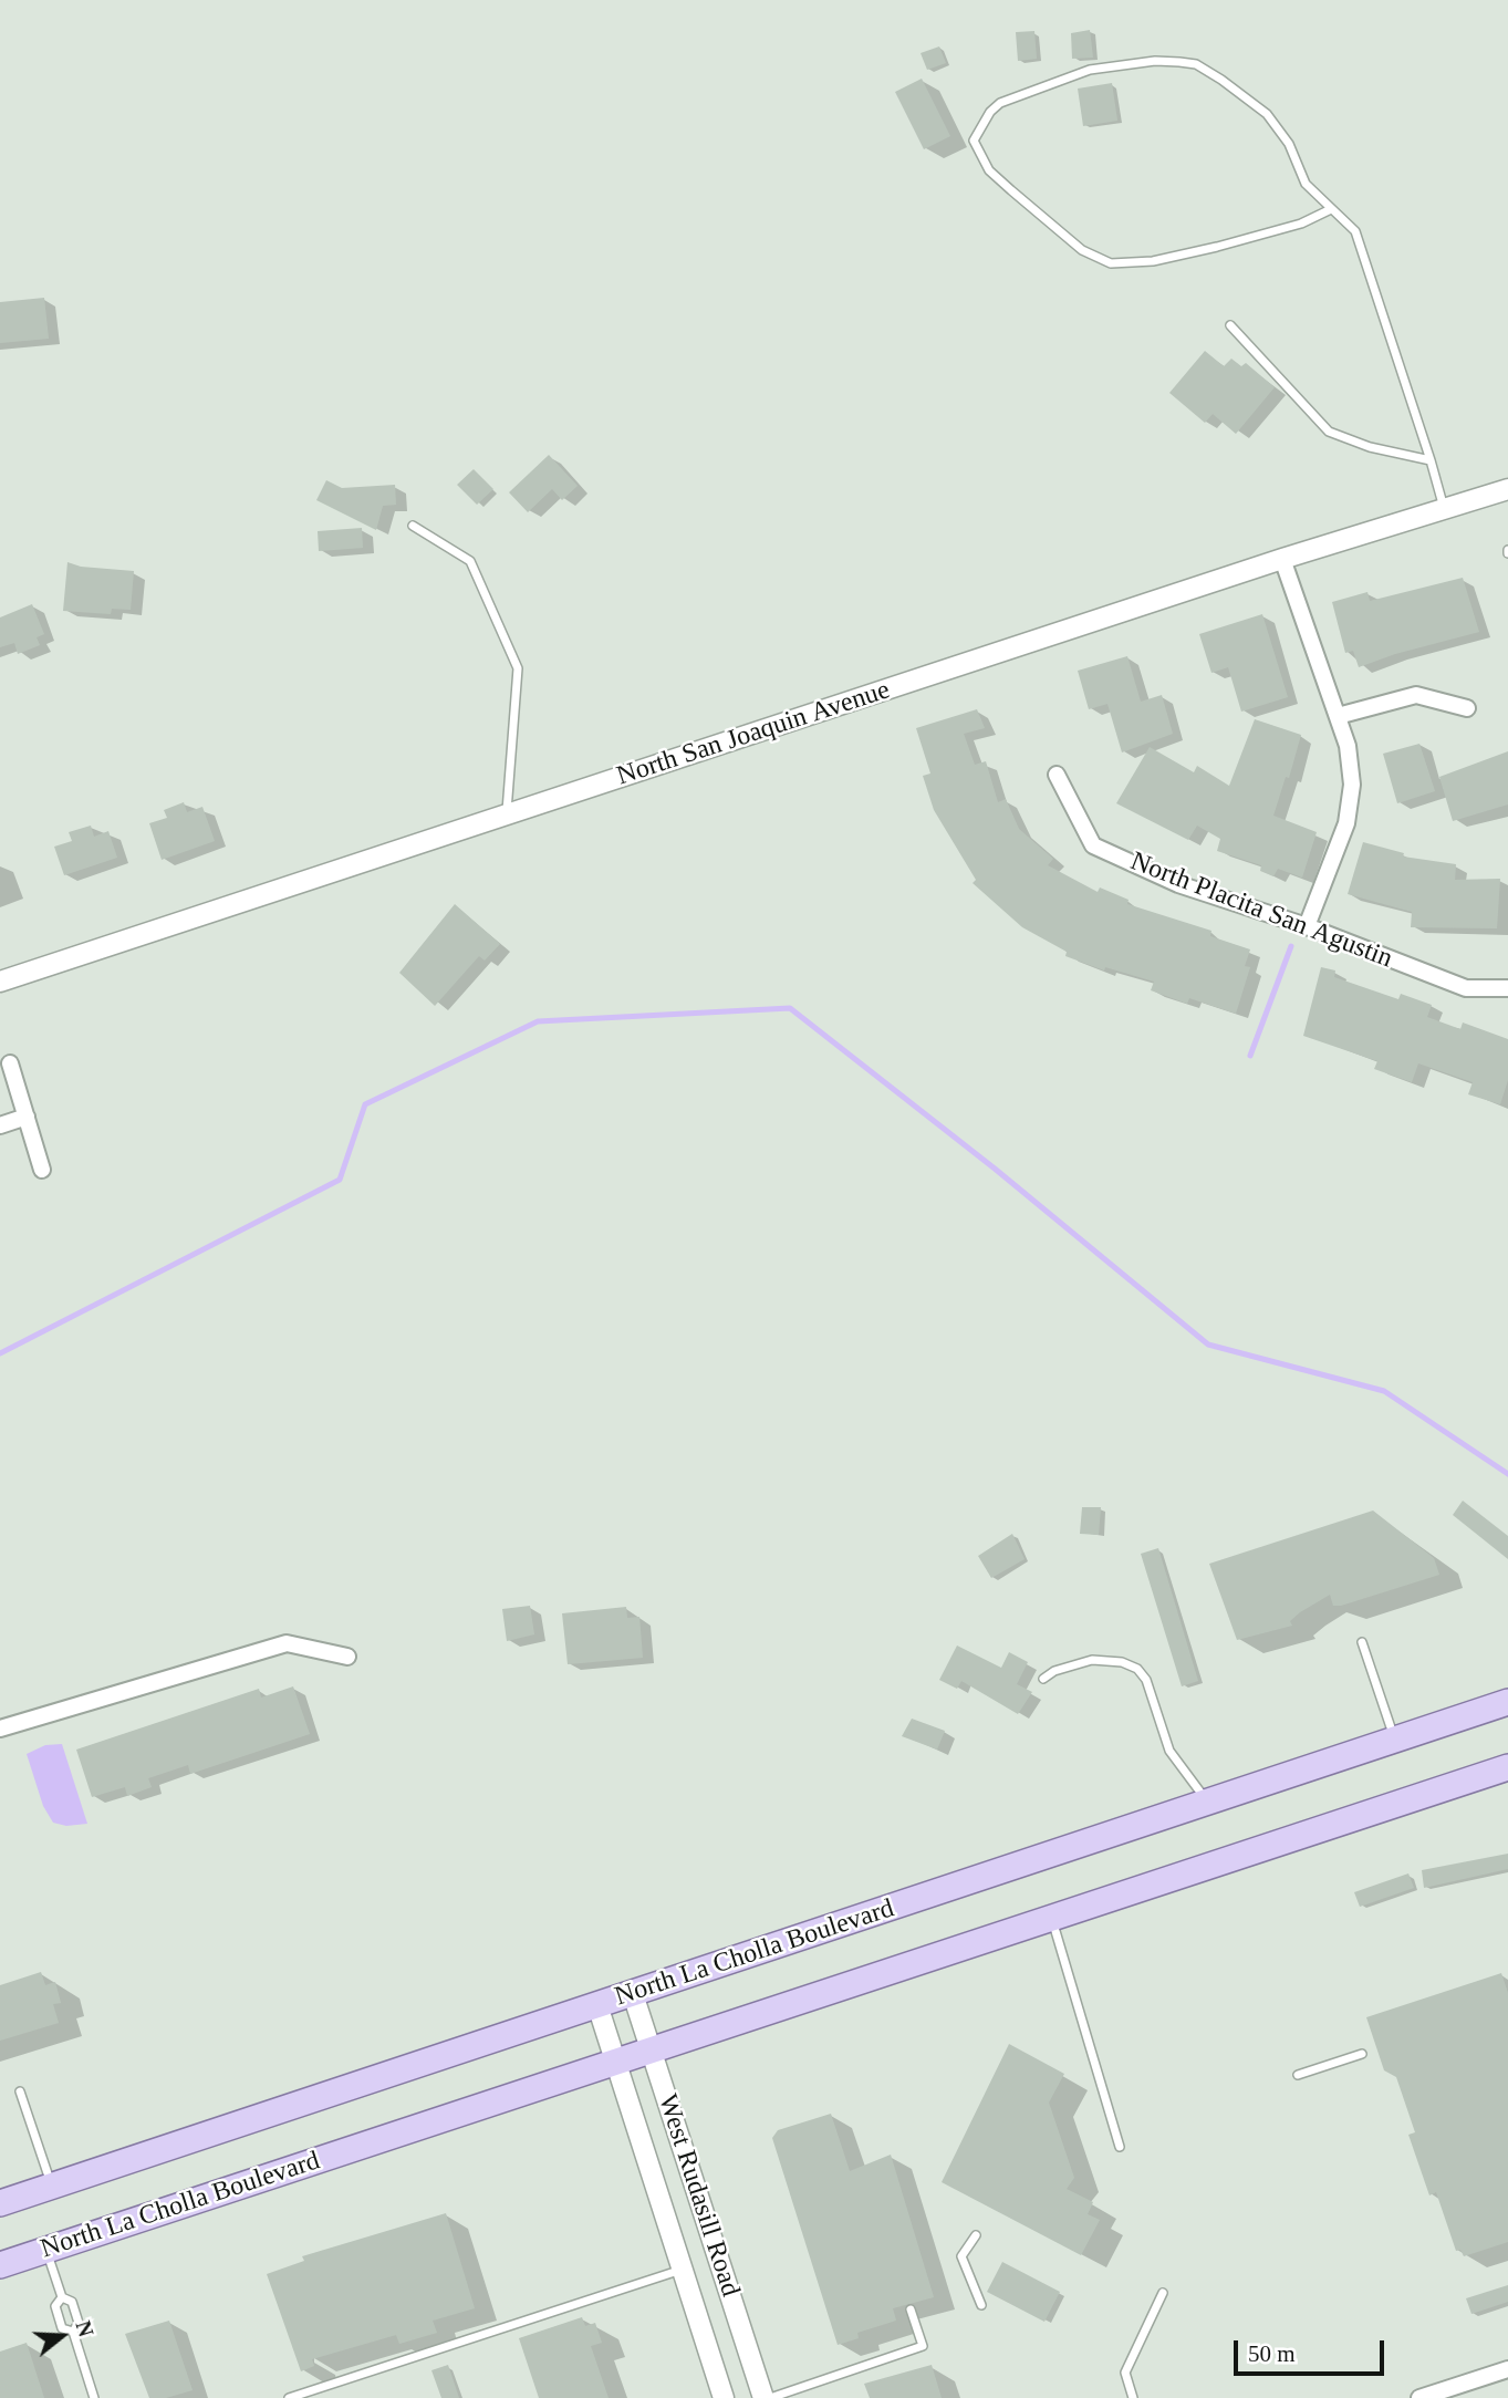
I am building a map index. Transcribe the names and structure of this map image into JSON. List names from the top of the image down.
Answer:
{
  "streets": {
    "main road": ["North La Cholla Boulevard"],
    "street": ["North San Joaquin Avenue", "North Placita San Agustin", "West Rudasill Road"]
  },
  "crossings": [
    ["North La Cholla Boulevard", "West Rudasill Road"]
  ],
  "scale_bar": "50 m",
  "north": "right"
}
